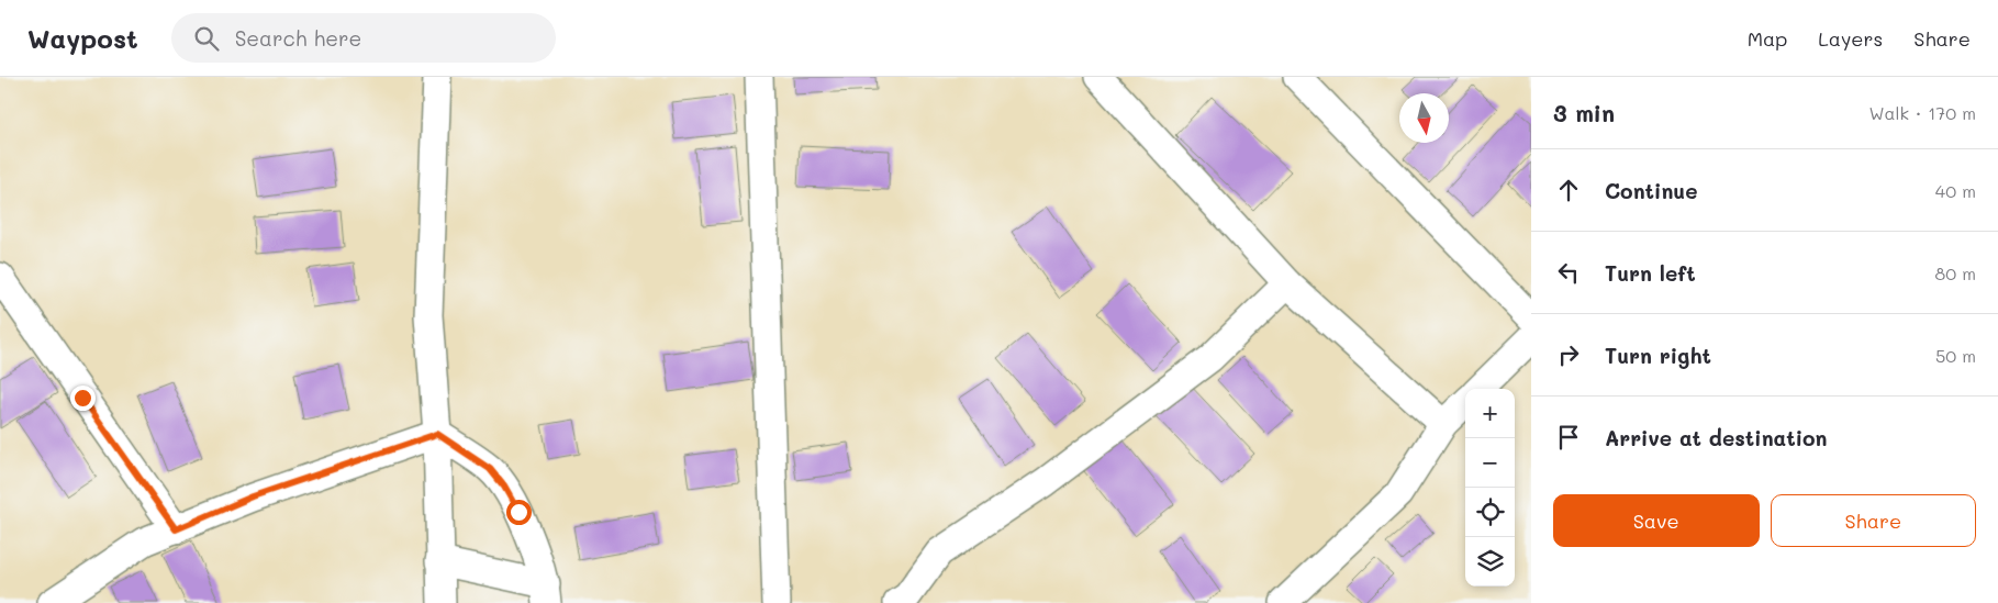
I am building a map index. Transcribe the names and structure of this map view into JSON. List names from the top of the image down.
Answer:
{
  "north": "bottom",
  "page": {
    "header": "Waypost",
    "search": "Search here",
    "nav": ["Map", "Layers", "Share"],
    "heading": ["3 min", "Walk · 170 m"],
    "list": [
      ["Continue", "40 m"],
      ["Turn left", "80 m"],
      ["Turn right", "50 m"],
      "Arrive at destination"
    ],
    "map_buttons": ["+", "−"],
    "buttons": ["Save", "Share"]
  }
}
